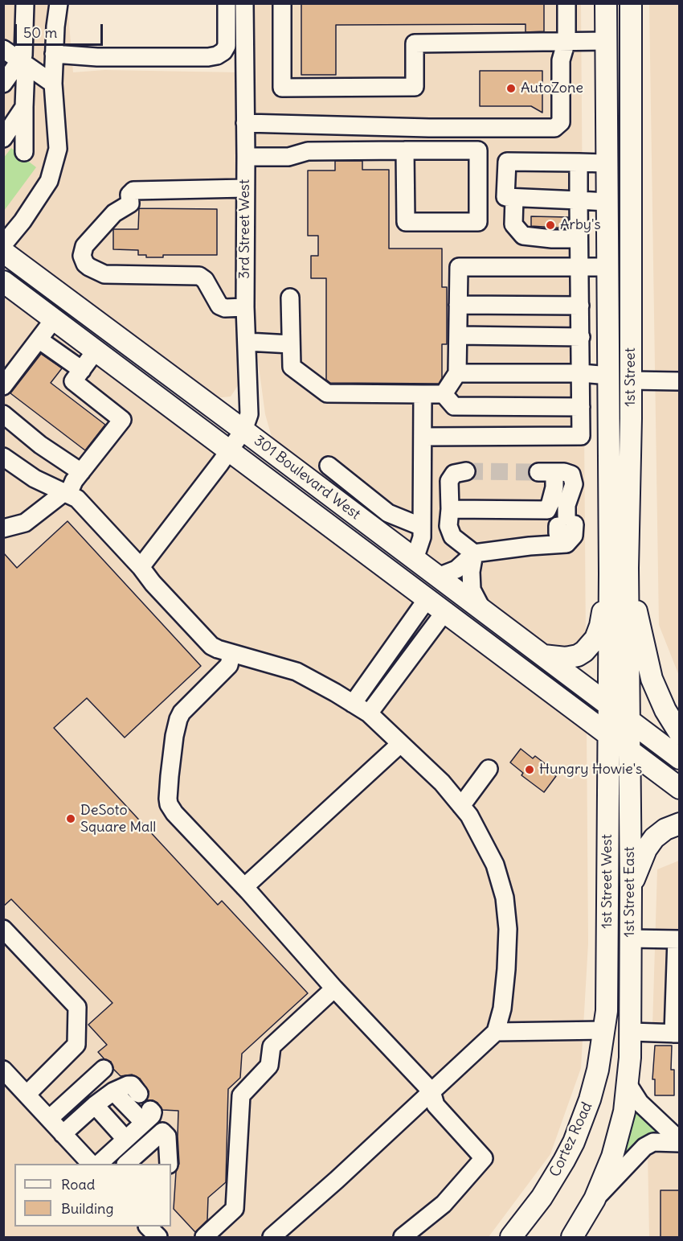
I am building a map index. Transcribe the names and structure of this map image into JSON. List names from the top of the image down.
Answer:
{
  "streets": {
    "main road": [
      "1st Street",
      "301 Boulevard West",
      "1st Street West",
      "1st Street East",
      "Cortez Road"
    ],
    "street": ["3rd Street West"]
  },
  "crossings": [
    ["3rd Street West", "301 Boulevard West"],
    ["1st Street", "301 Boulevard West"],
    ["1st Street", "1st Street West"],
    ["1st Street", "1st Street East"],
    ["301 Boulevard West", "1st Street West"],
    ["301 Boulevard West", "1st Street East"],
    ["1st Street West", "Cortez Road"]
  ],
  "places": [
    "AutoZone",
    "Arby's",
    "Hungry Howie's",
    "DeSoto Square Mall"
  ],
  "legend": ["Road", "Building"],
  "scale_bar": "50 m"
}
